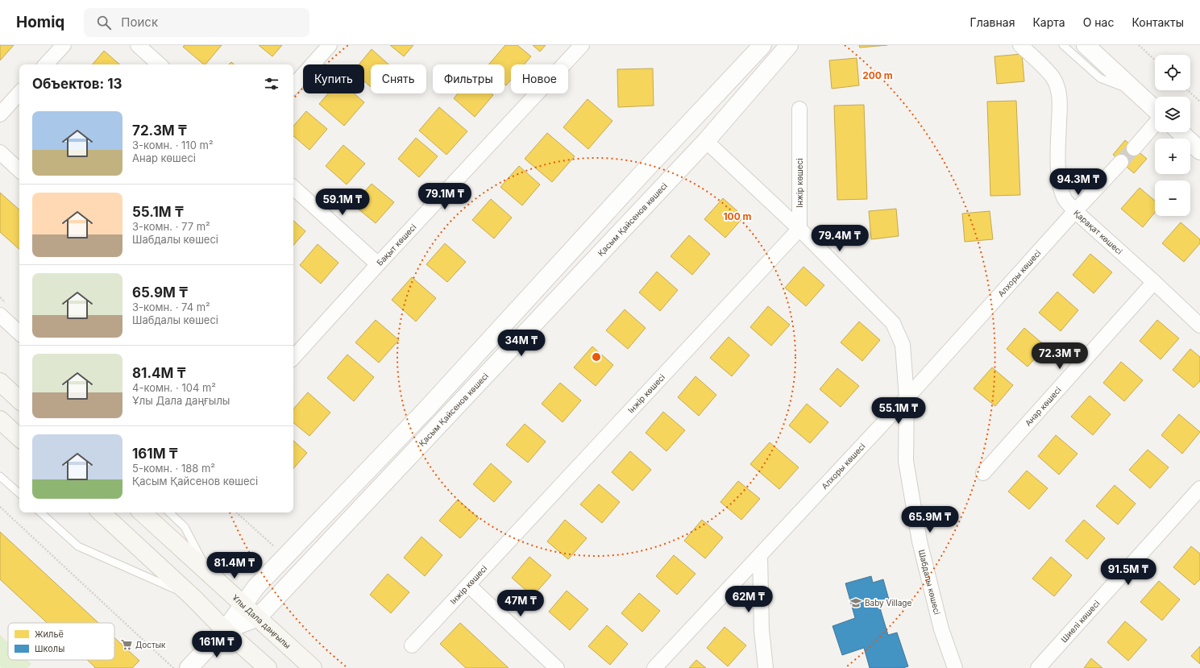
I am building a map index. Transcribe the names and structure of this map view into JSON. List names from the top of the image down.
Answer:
{
  "streets": {
    "main road": ["Ұлы Дала даңғылы"],
    "street": [
      "Інжір көшесі",
      "Қасым Қайсенов көшесі",
      "Қарақат көшесі",
      "Бақыт көшесі",
      "Алхоры көшесі",
      "Анар көшесі",
      "Шабдалы көшесі",
      "Шиелі көшесі"
    ]
  },
  "crossings": [
    ["Інжір көшесі", "Шабдалы көшесі"],
    ["Қасым Қайсенов көшесі", "Шабдалы көшесі"],
    ["Қасым Қайсенов көшесі", "Ұлы Дала даңғылы"],
    ["Қарақат көшесі", "Алхоры көшесі"],
    ["Қарақат көшесі", "Анар көшесі"],
    ["Алхоры көшесі", "Шабдалы көшесі"]
  ],
  "places": {
    "school or university": ["Baby Village"],
    "supermarket": ["Достык"]
  },
  "legend": ["Жильё", "Школы"],
  "page": {
    "header": "Homiq",
    "search": "Поиск",
    "nav": [
      "Главная",
      "Карта",
      "О нас",
      "Контакты"
    ],
    "map_buttons": ["+", "−"],
    "chip": [
      "Купить",
      "Снять",
      "Фильтры",
      "Новое"
    ],
    "heading": "Объектов: 13",
    "list": [
      {
        "name": "72.3M ₸",
        "note": "3-комн. · 110 m² · Анар көшесі"
      },
      {
        "name": "55.1M ₸",
        "note": "3-комн. · 77 m² · Шабдалы көшесі"
      },
      {
        "name": "65.9M ₸",
        "note": "3-комн. · 74 m² · Шабдалы көшесі"
      },
      {
        "name": "81.4M ₸",
        "note": "4-комн. · 104 m² · Ұлы Дала даңғылы"
      },
      {
        "name": "161M ₸",
        "note": "5-комн. · 188 m² · Қасым Қайсенов көшесі"
      }
    ],
    "price": [
      "94.3M ₸",
      "79.1M ₸",
      "59.1M ₸",
      "79.4M ₸",
      "34M ₸",
      "72.3M ₸",
      "55.1M ₸",
      "65.9M ₸",
      "81.4M ₸",
      "91.5M ₸",
      "62M ₸",
      "47M ₸",
      "161M ₸"
    ]
  },
  "rings": ["200 m", "100 m"]
}
